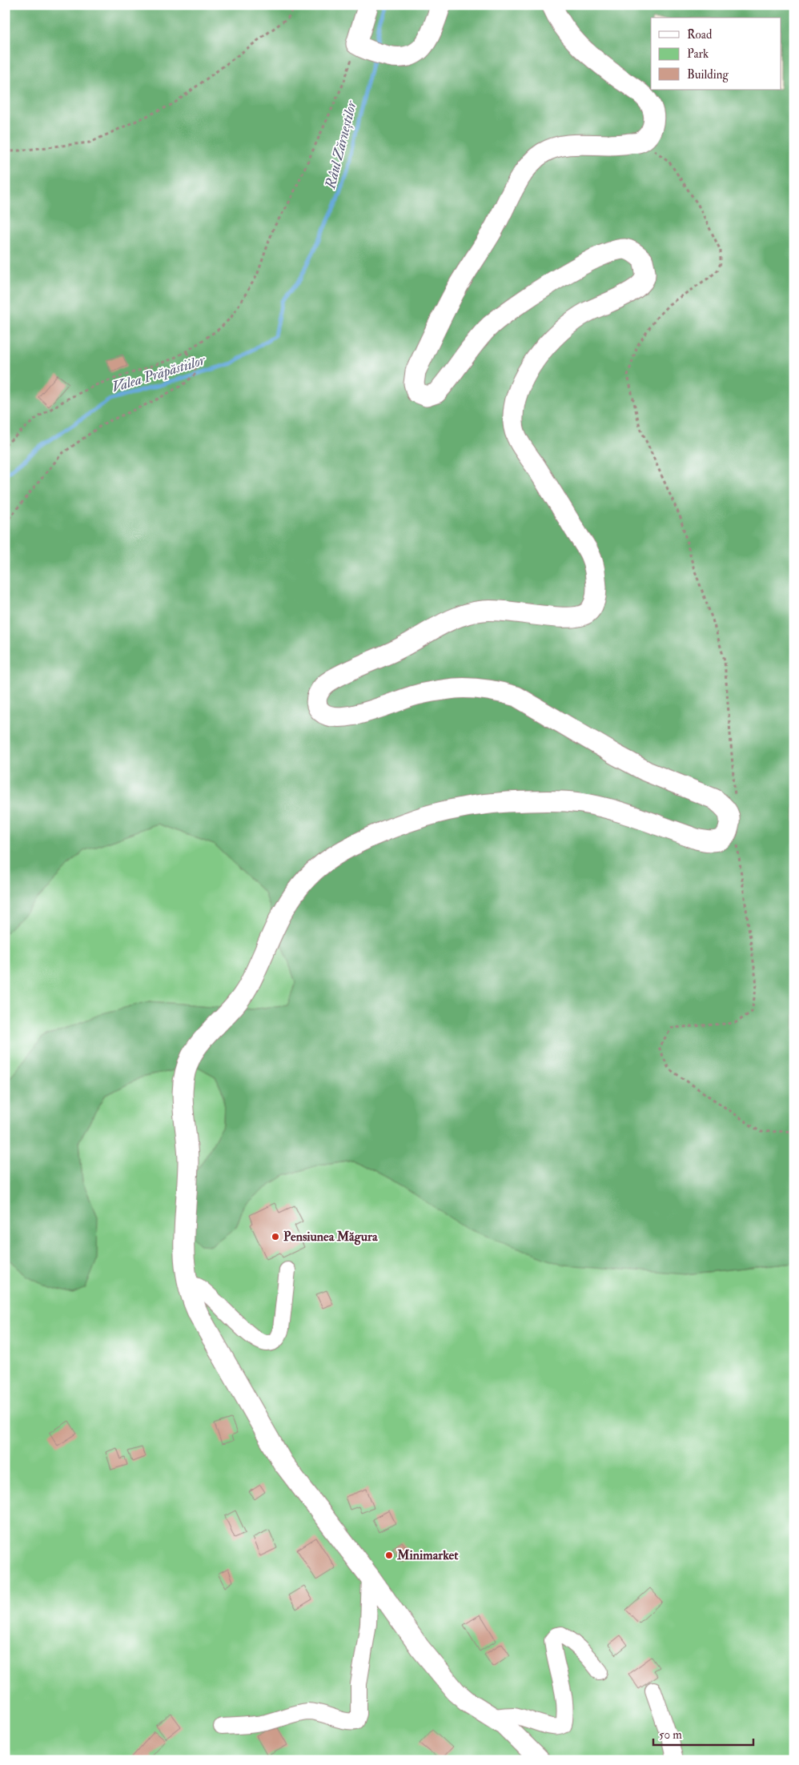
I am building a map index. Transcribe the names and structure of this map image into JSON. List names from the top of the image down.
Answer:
{
  "water": ["Râul Zărneștilor", "Valea Prăpăstiilor"],
  "places": ["Pensiunea Măgura", "Minimarket"],
  "legend": ["Road", "Park", "Building"],
  "scale_bar": "50 m"
}
